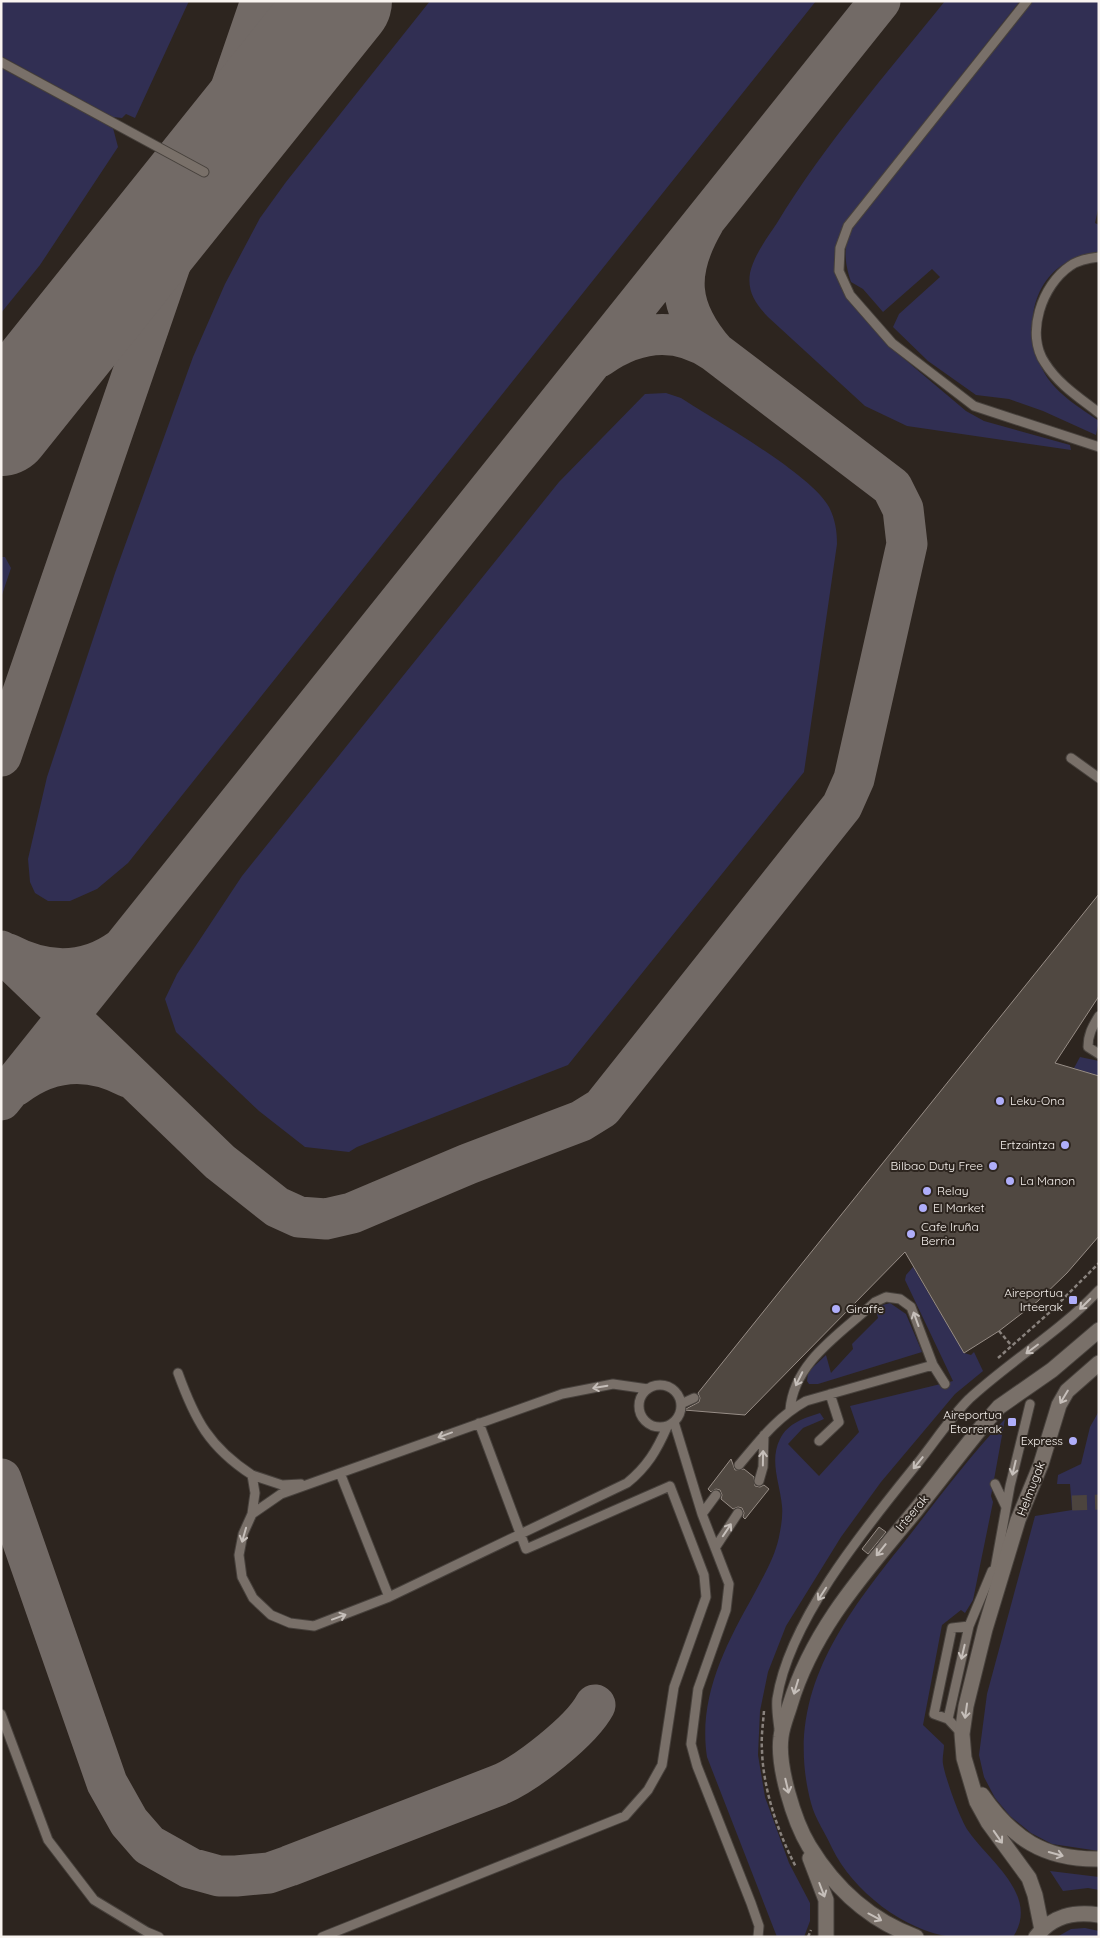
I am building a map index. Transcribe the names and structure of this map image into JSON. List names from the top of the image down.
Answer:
{
  "streets": {
    "street": ["Helmugak", "Irteerak"]
  },
  "one_way": ["Helmugak", "Irteerak"],
  "places": {
    "other": [
      "Leku-Ona",
      "Ertzaintza",
      "Bilbao Duty Free",
      "La Manon",
      "Relay",
      "El Market",
      "Cafe Iruña Berria",
      "Giraffe",
      "Express"
    ],
    "transit": ["Aireportua Irteerak", "Aireportua Etorrerak"]
  }
}
